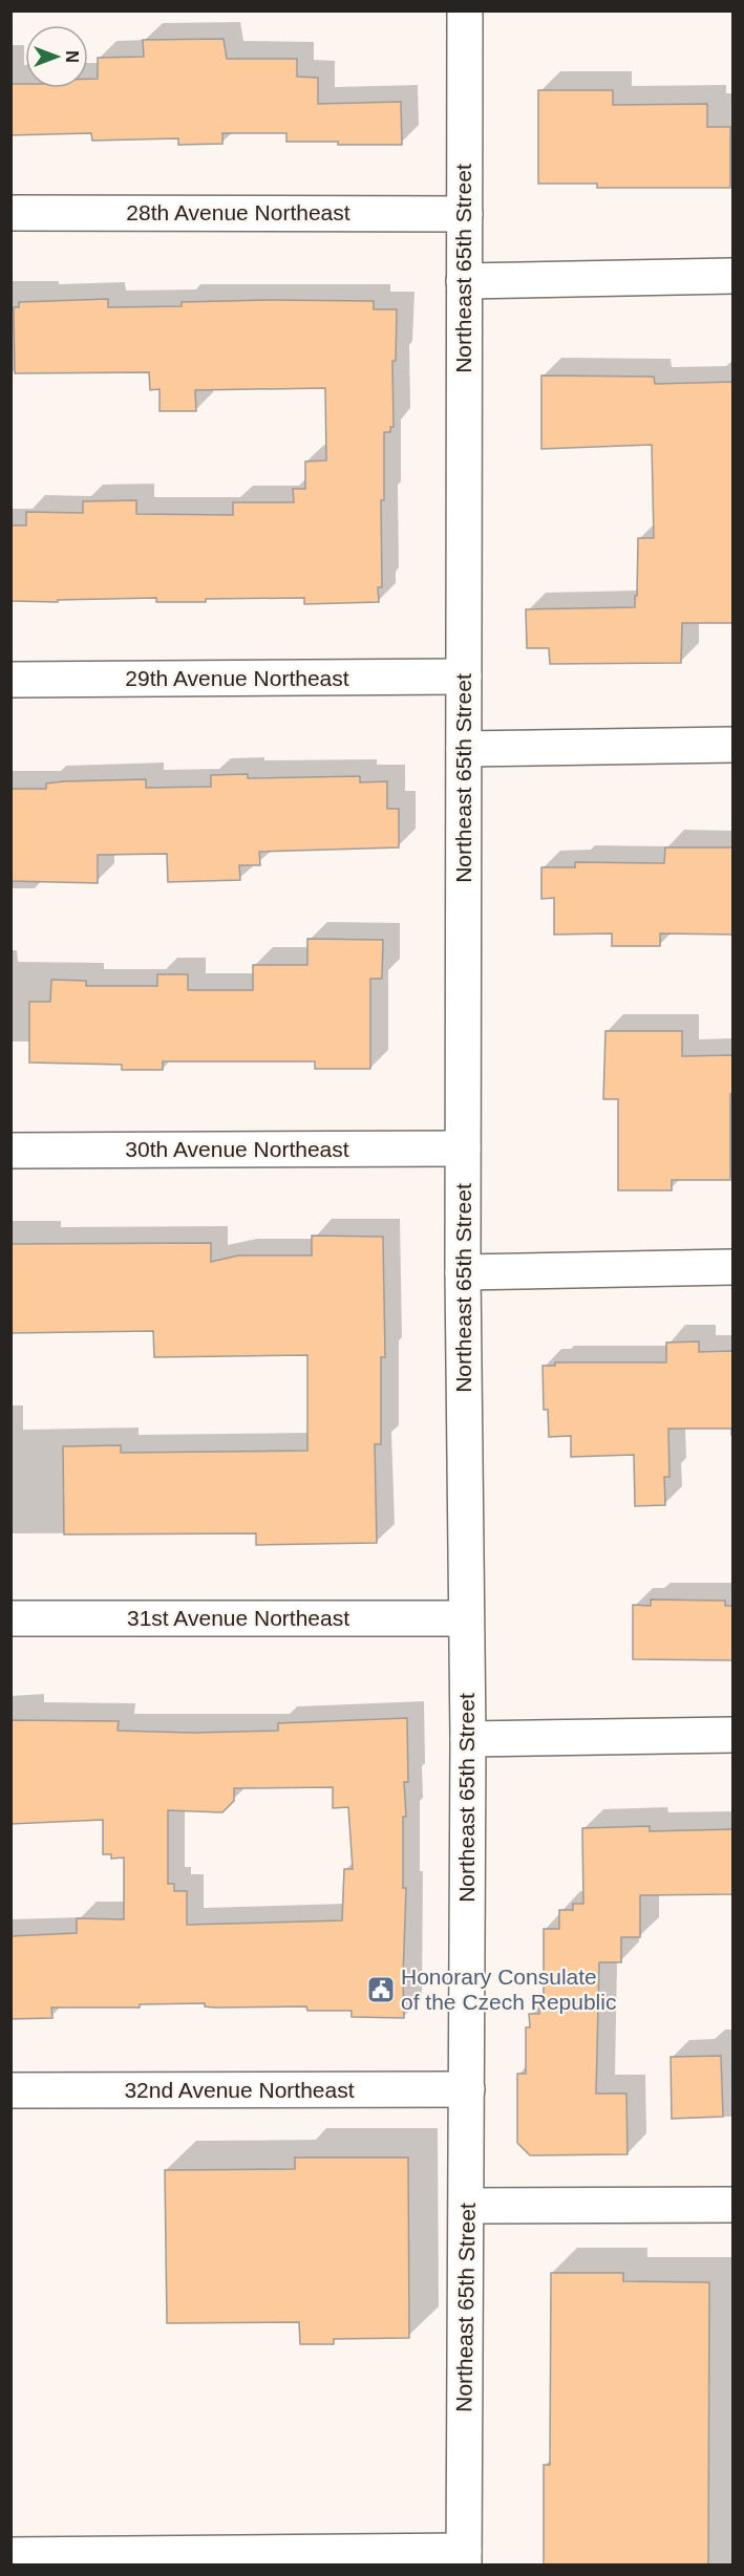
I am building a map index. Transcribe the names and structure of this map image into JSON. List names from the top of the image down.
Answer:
{
  "streets": {
    "street": [
      "28th Avenue Northeast",
      "Northeast 65th Street",
      "29th Avenue Northeast",
      "30th Avenue Northeast",
      "31st Avenue Northeast",
      "32nd Avenue Northeast"
    ]
  },
  "crossings": [
    ["28th Avenue Northeast", "Northeast 65th Street"],
    ["Northeast 65th Street", "29th Avenue Northeast"],
    ["Northeast 65th Street", "30th Avenue Northeast"],
    ["Northeast 65th Street", "31st Avenue Northeast"],
    ["Northeast 65th Street", "32nd Avenue Northeast"]
  ],
  "places": {
    "public building": ["Honorary Consulate of the Czech Republic"]
  },
  "north": "right"
}
